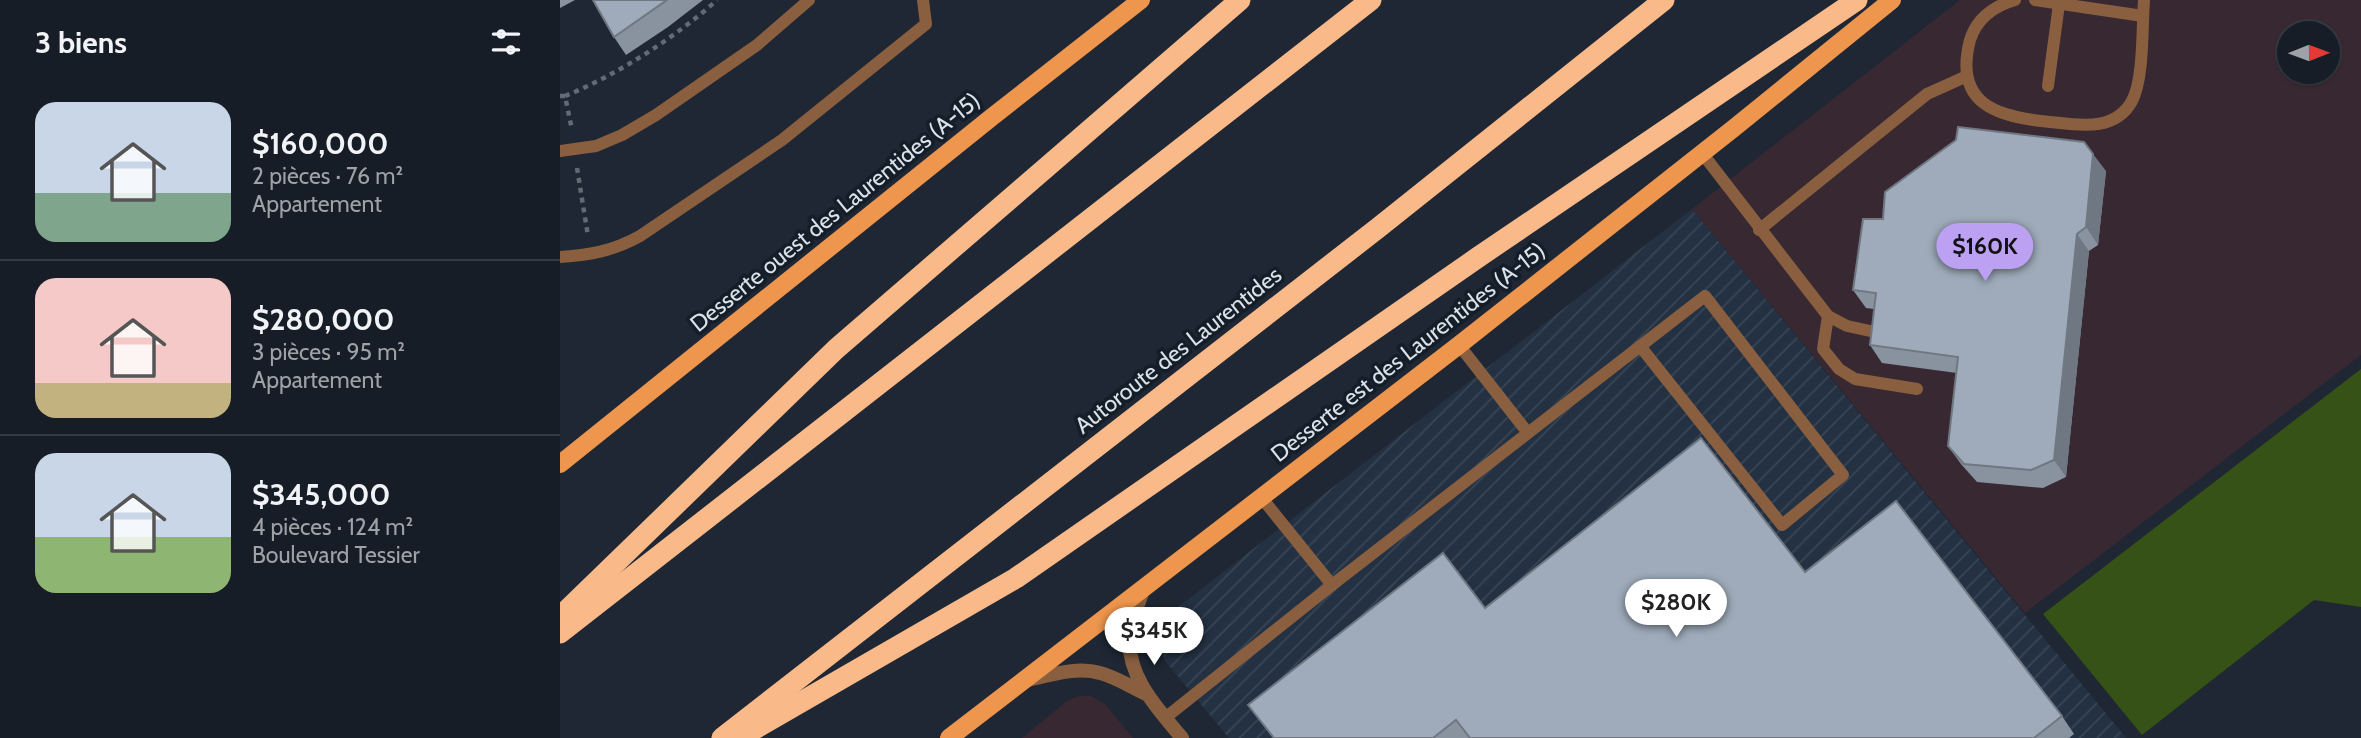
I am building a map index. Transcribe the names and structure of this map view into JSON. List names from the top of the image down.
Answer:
{
  "streets": {
    "highway": ["Autoroute des Laurentides"],
    "main road": ["Desserte ouest des Laurentides (A-15)", "Desserte est des Laurentides (A-15)"]
  },
  "north": "right",
  "page": {
    "heading": "3 biens",
    "list": [
      {
        "name": "$160,000",
        "note": "2 pièces · 76 m² · Appartement"
      },
      {
        "name": "$280,000",
        "note": "3 pièces · 95 m² · Appartement"
      },
      {
        "name": "$345,000",
        "note": "4 pièces · 124 m² · Boulevard Tessier"
      }
    ],
    "price": ["$160K", "$280K", "$345K"]
  }
}
